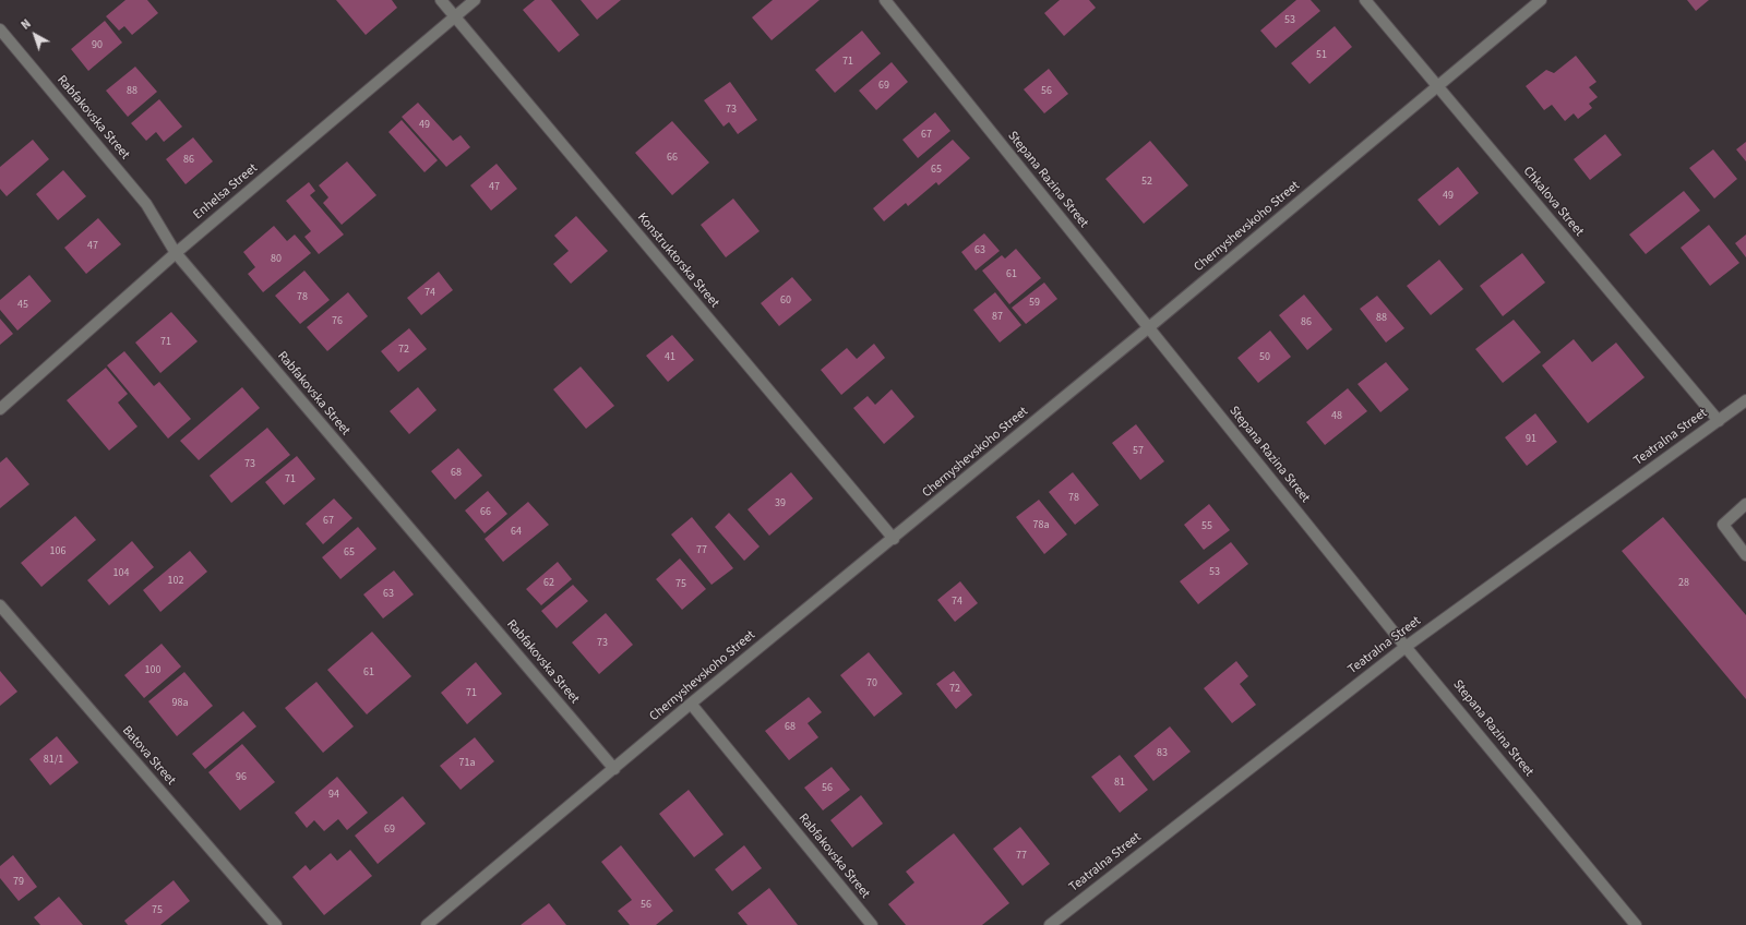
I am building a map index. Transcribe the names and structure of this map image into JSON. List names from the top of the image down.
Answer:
{
  "streets": {
    "street": [
      "Rabfakovska Street",
      "Stepana Razina Street",
      "Enhelsa Street",
      "Chkalova Street",
      "Chernyshevskoho Street",
      "Konstruktorska Street",
      "Teatralna Street",
      "Batova Street"
    ]
  },
  "crossings": [
    ["Rabfakovska Street", "Enhelsa Street"],
    ["Rabfakovska Street", "Chernyshevskoho Street"],
    ["Stepana Razina Street", "Chernyshevskoho Street"],
    ["Stepana Razina Street", "Teatralna Street"],
    ["Enhelsa Street", "Konstruktorska Street"],
    ["Chkalova Street", "Chernyshevskoho Street"],
    ["Chkalova Street", "Teatralna Street"],
    ["Chernyshevskoho Street", "Konstruktorska Street"]
  ],
  "house_numbers": [
    "53",
    "90",
    "51",
    "71",
    "69",
    "88",
    "56",
    "73",
    "49",
    "67",
    "66",
    "86",
    "65",
    "52",
    "47",
    "49",
    "47",
    "63",
    "80",
    "61",
    "74",
    "78",
    "60",
    "59",
    "45",
    "87",
    "88",
    "76",
    "86",
    "71",
    "72",
    "41",
    "50",
    "48",
    "91",
    "57",
    "73",
    "68",
    "71",
    "78",
    "39",
    "66",
    "67",
    "78а",
    "55",
    "64",
    "77",
    "106",
    "65",
    "53",
    "104",
    "102",
    "62",
    "28",
    "75",
    "63",
    "74",
    "73",
    "100",
    "61",
    "70",
    "72",
    "71",
    "98а",
    "68",
    "83",
    "81/1",
    "71а",
    "96",
    "81",
    "56",
    "94",
    "69",
    "77",
    "79",
    "56",
    "75"
  ],
  "north": "top left"
}
